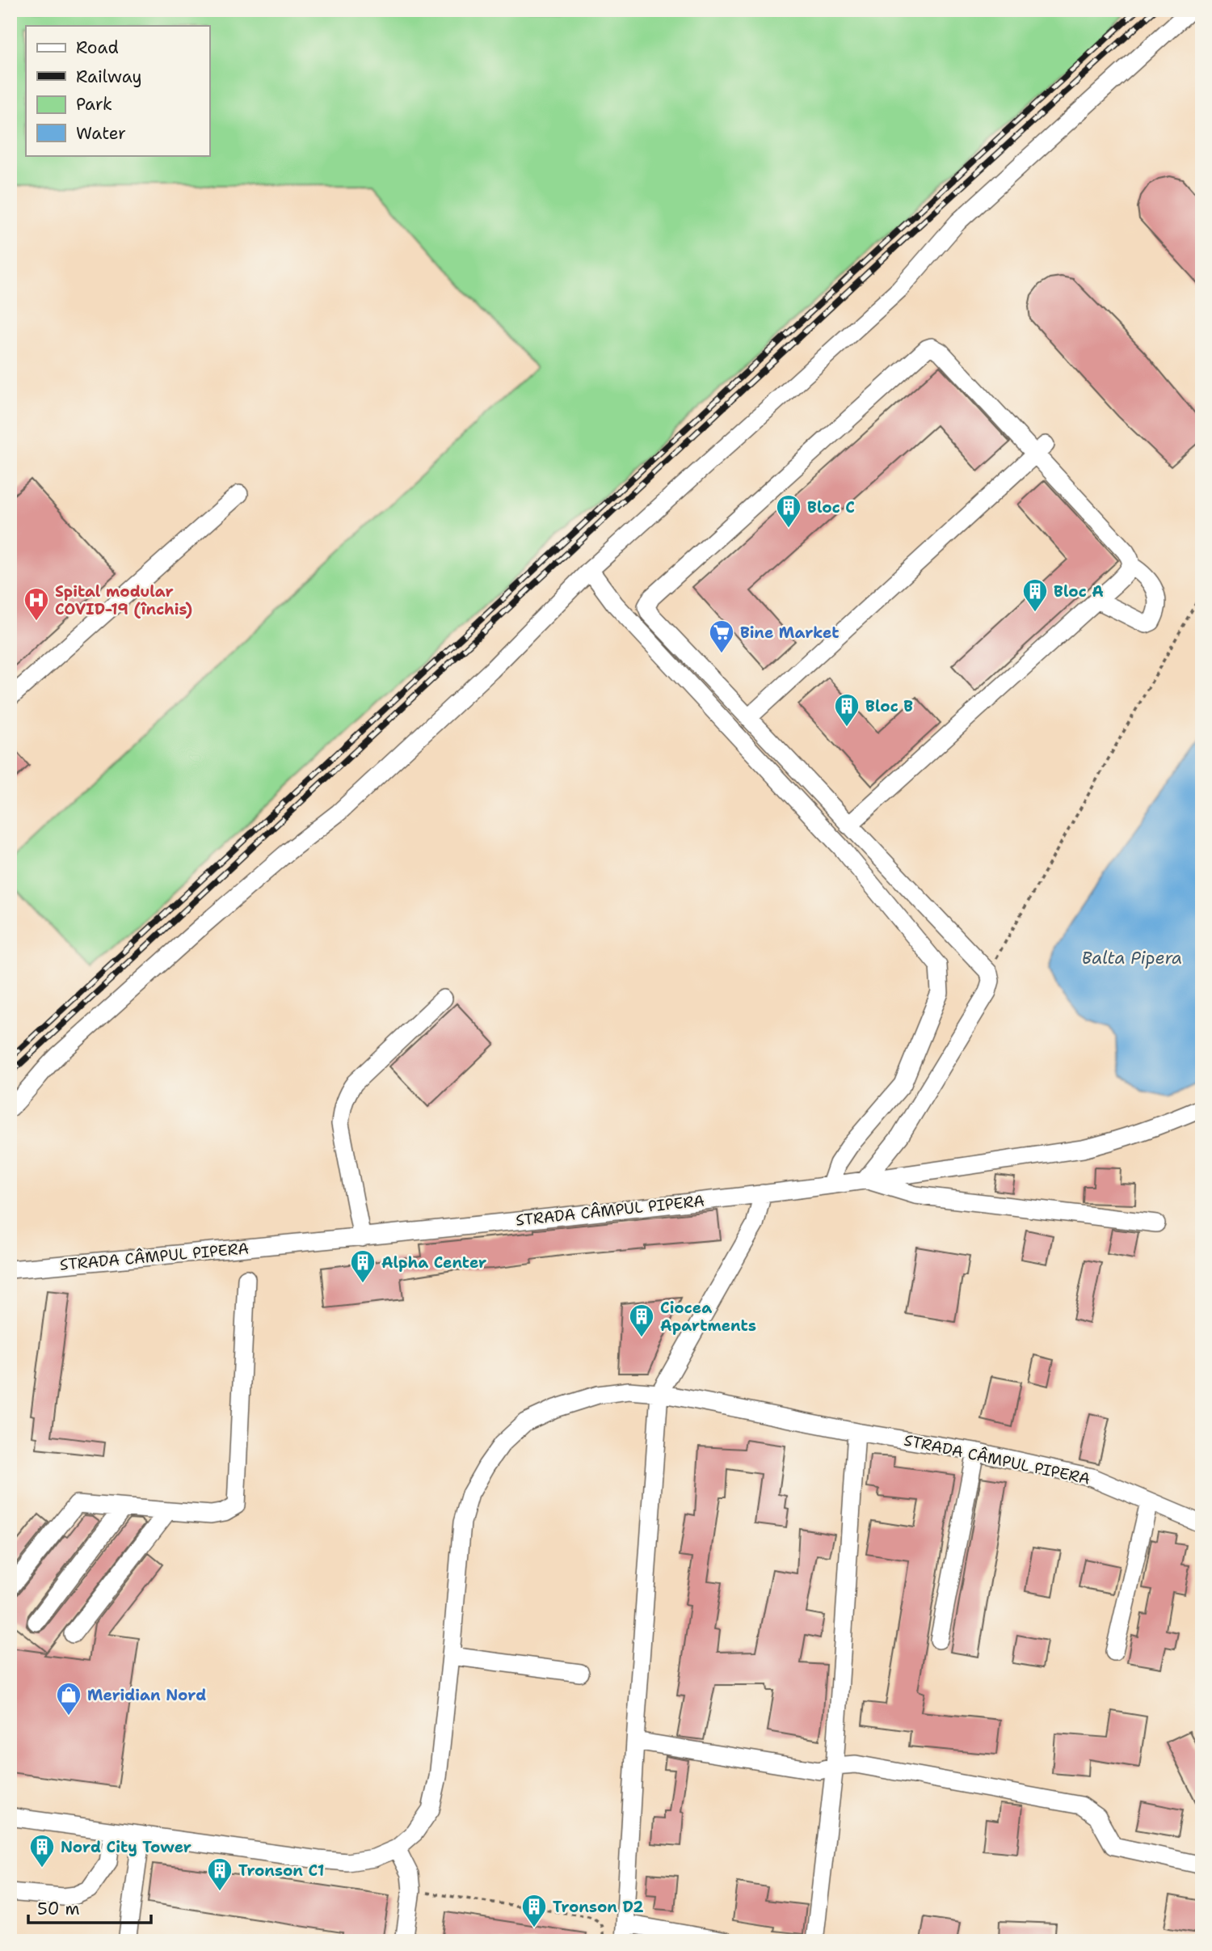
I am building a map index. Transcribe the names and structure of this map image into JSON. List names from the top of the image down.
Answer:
{
  "streets": {
    "street": ["STRADA CÂMPUL PIPERA"]
  },
  "water": ["Balta Pipera"],
  "places": {
    "building": [
      "Bloc C",
      "Bloc A",
      "Bloc B",
      "Alpha Center",
      "Ciocea Apartments",
      "Nord City Tower",
      "Tronson C1",
      "Tronson D2"
    ],
    "hospital": ["Spital modular COVID-19 (închis)"],
    "supermarket": ["Bine Market"],
    "shop": ["Meridian Nord"]
  },
  "legend": [
    "Road",
    "Railway",
    "Park",
    "Water"
  ],
  "scale_bar": "50 m"
}
